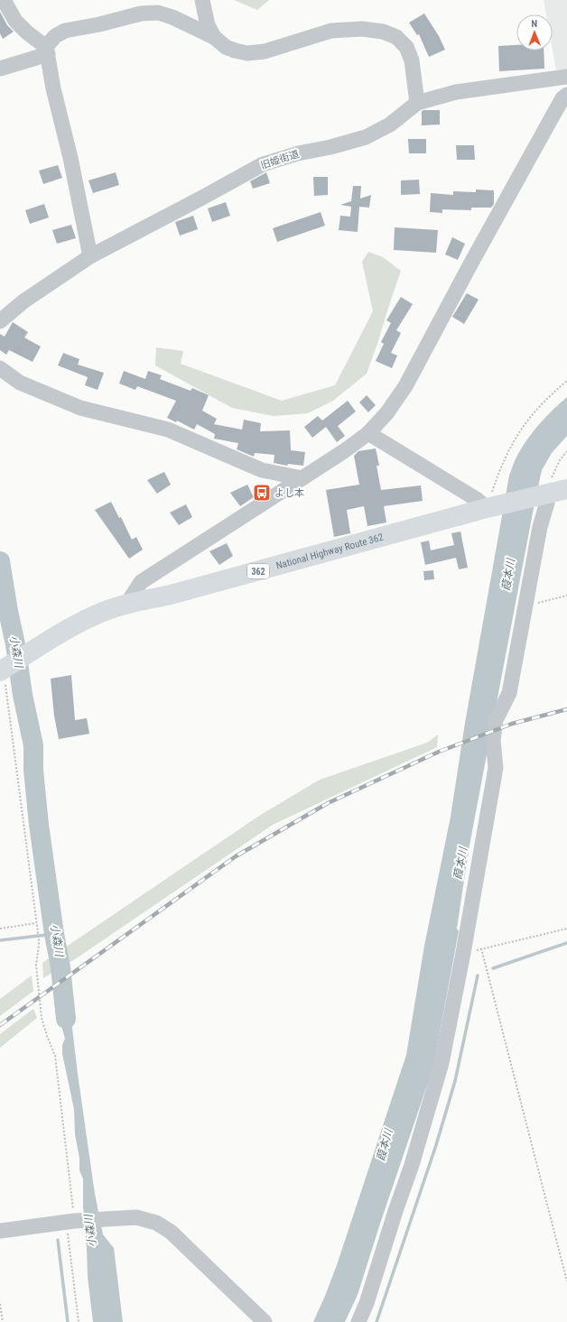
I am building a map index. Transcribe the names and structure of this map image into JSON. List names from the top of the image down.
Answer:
{
  "streets": {
    "highway": ["National Highway Route 362", "362"],
    "street": ["旧姫街道"]
  },
  "water": ["葭本川", "小森川"],
  "places": {
    "bus stop": ["よし本"]
  },
  "north": "top"
}
